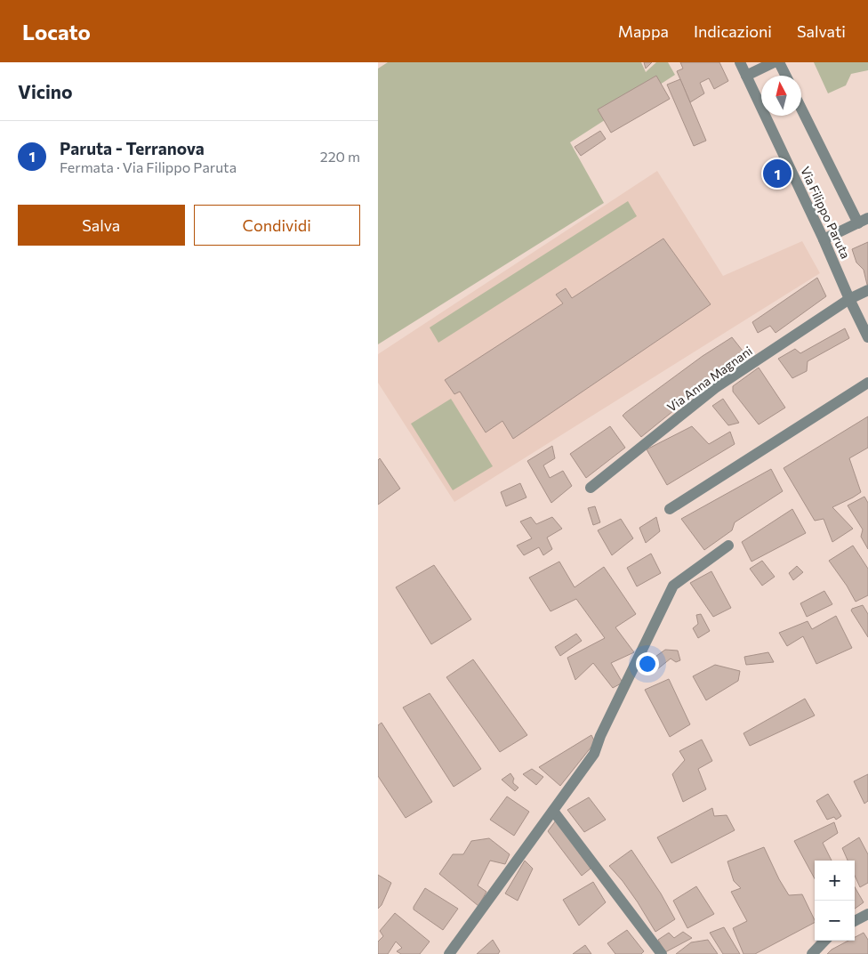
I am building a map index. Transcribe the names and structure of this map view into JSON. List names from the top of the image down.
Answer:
{
  "streets": {
    "street": ["Via Filippo Paruta", "Via Anna Magnani"]
  },
  "crossings": [
    ["Via Filippo Paruta", "Via Anna Magnani"]
  ],
  "north": "top",
  "page": {
    "header": "Locato",
    "nav": ["Mappa", "Indicazioni", "Salvati"],
    "heading": "Vicino",
    "list": [
      {
        "mark": "1",
        "name": "Paruta - Terranova",
        "note": "Fermata · Via Filippo Paruta",
        "value": "220 m"
      }
    ],
    "pins": "1",
    "buttons": ["Salva", "Condividi"],
    "map_buttons": ["+", "−"]
  }
}
